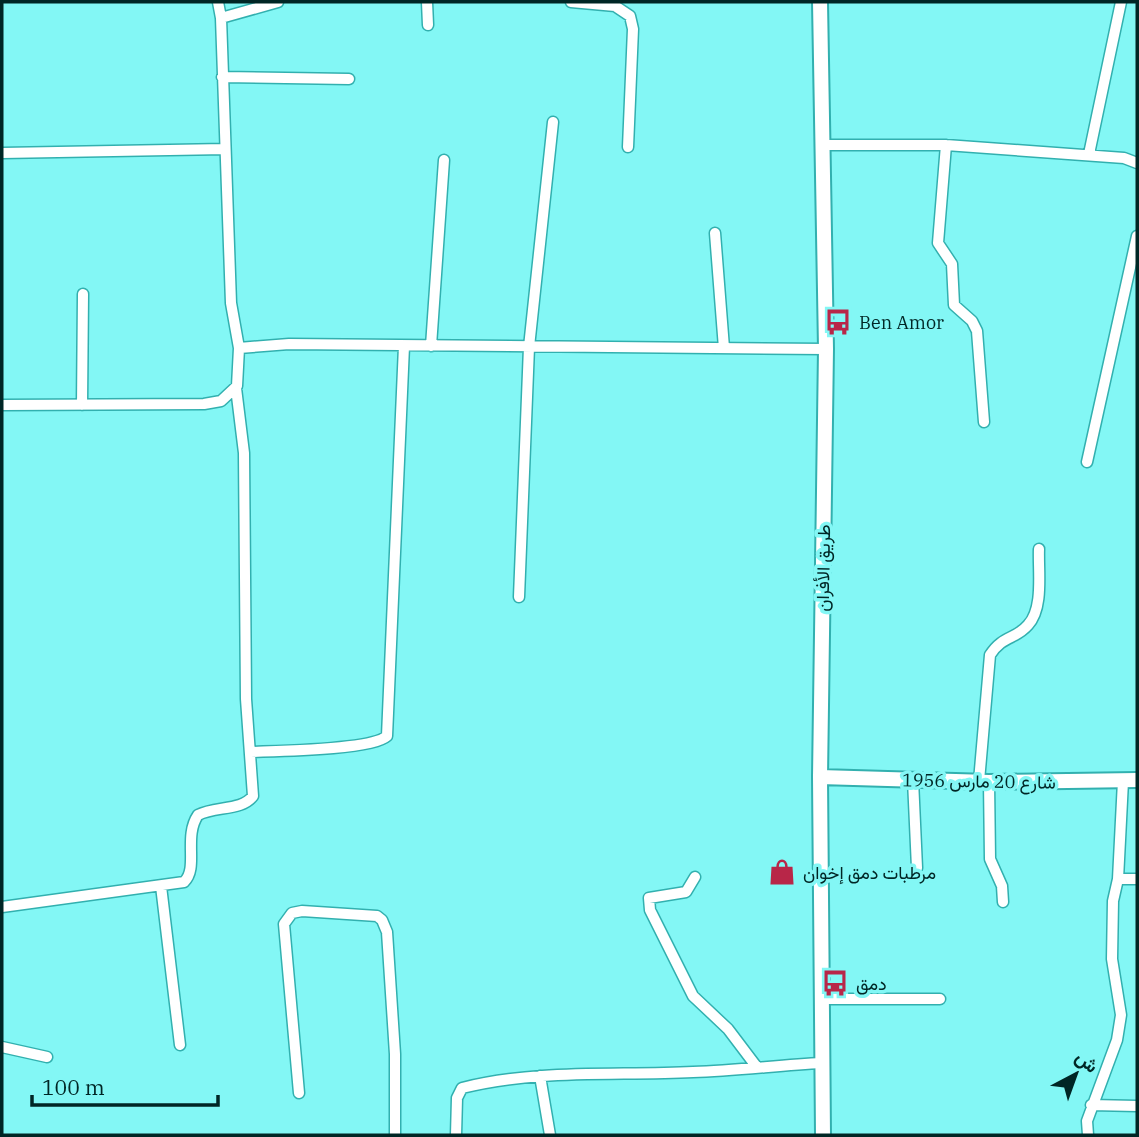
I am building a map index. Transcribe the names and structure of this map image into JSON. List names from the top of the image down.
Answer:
{
  "streets": {
    "main road": ["طريق الأفران", "شارع 20 مارس 1956"]
  },
  "crossings": [
    ["طريق الأفران", "شارع 20 مارس 1956"]
  ],
  "places": {
    "bus stop": ["Ben Amor", "دمق"],
    "shop": ["مرطبات دمق إخوان"]
  },
  "scale_bar": "100 m",
  "north": "top right"
}
